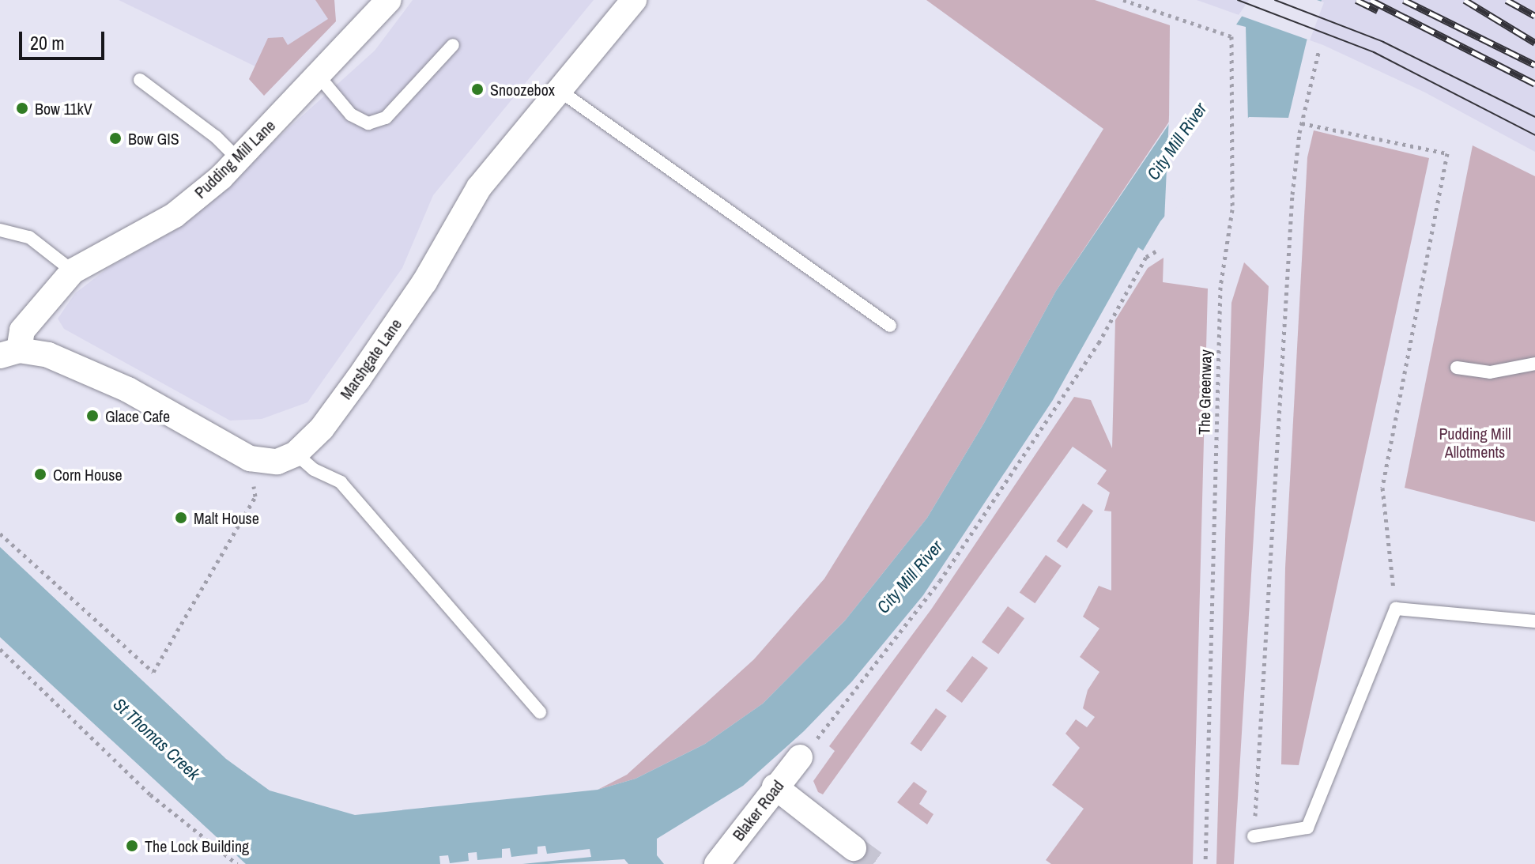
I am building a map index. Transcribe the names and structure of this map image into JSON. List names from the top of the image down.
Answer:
{
  "streets": {
    "street": ["Pudding Mill Lane", "Marshgate Lane", "Blaker Road"],
    "path": ["The Greenway"]
  },
  "water": ["City Mill River", "St Thomas Creek"],
  "parks": ["Pudding Mill Allotments"],
  "places": [
    "Snoozebox",
    "Bow 11kV",
    "Bow GIS",
    "Glace Cafe",
    "Corn House",
    "Malt House",
    "The Lock Building"
  ],
  "scale_bar": "20 m"
}
